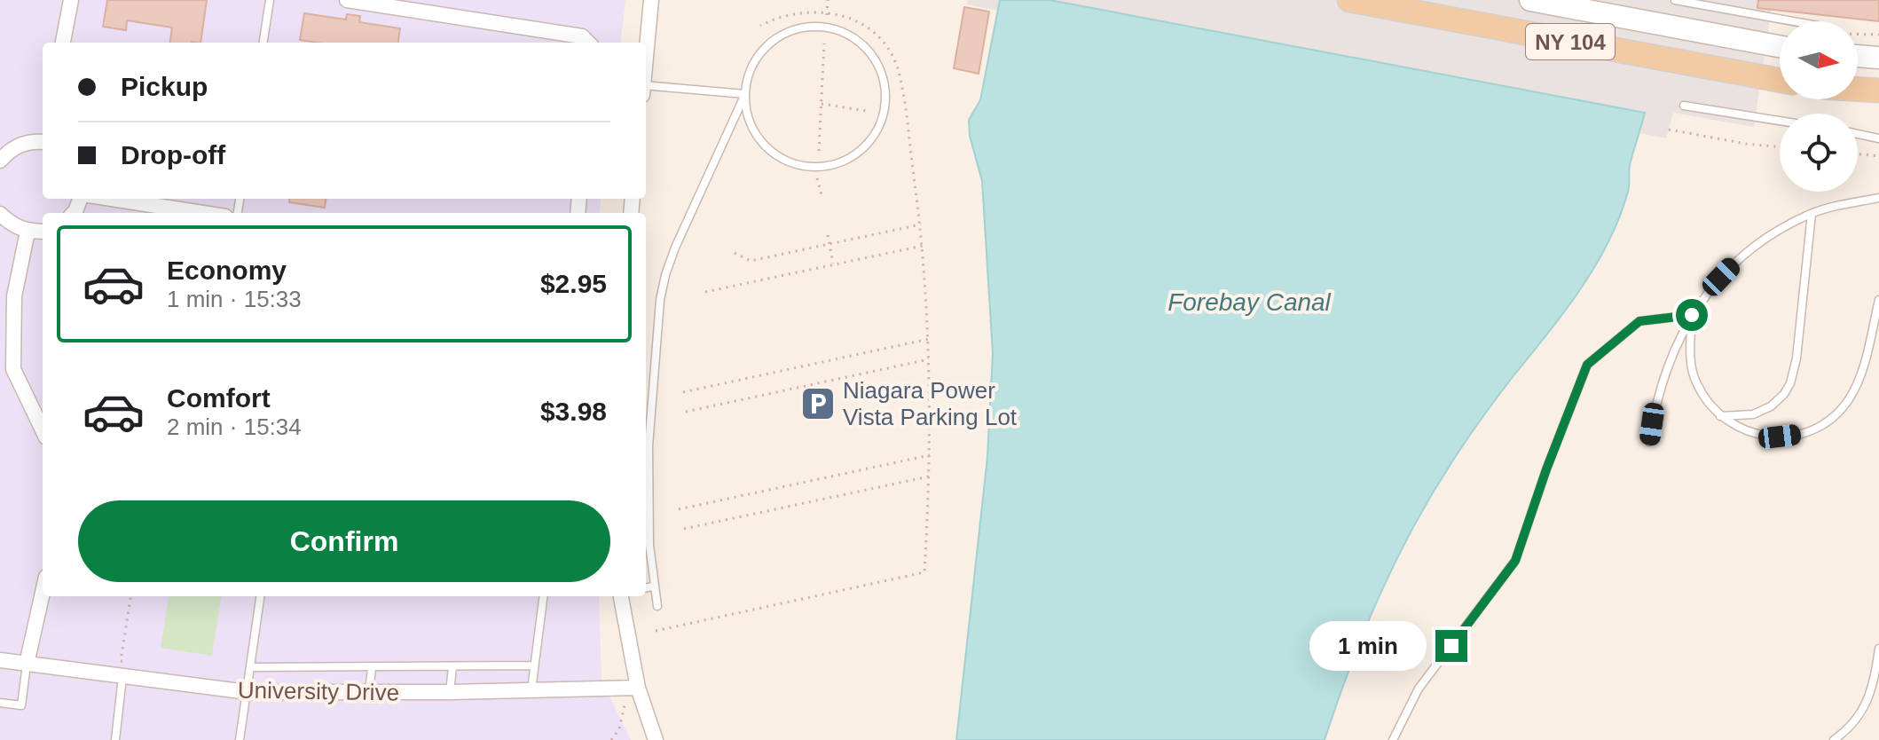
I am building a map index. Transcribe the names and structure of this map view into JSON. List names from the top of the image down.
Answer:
{
  "streets": {
    "main road": ["NY 104"],
    "street": ["University Drive"]
  },
  "water": ["Forebay Canal"],
  "places": {
    "parking": ["Niagara Power Vista Parking Lot"]
  },
  "north": "right",
  "page": {
    "banner": ["Pickup", "Drop-off"],
    "list": [
      {
        "name": "Economy",
        "note": "1 min · 15:33",
        "value": "$2.95"
      },
      {
        "name": "Comfort",
        "note": "2 min · 15:34",
        "value": "$3.98"
      }
    ],
    "buttons": "Confirm",
    "bubble": "1 min"
  }
}
